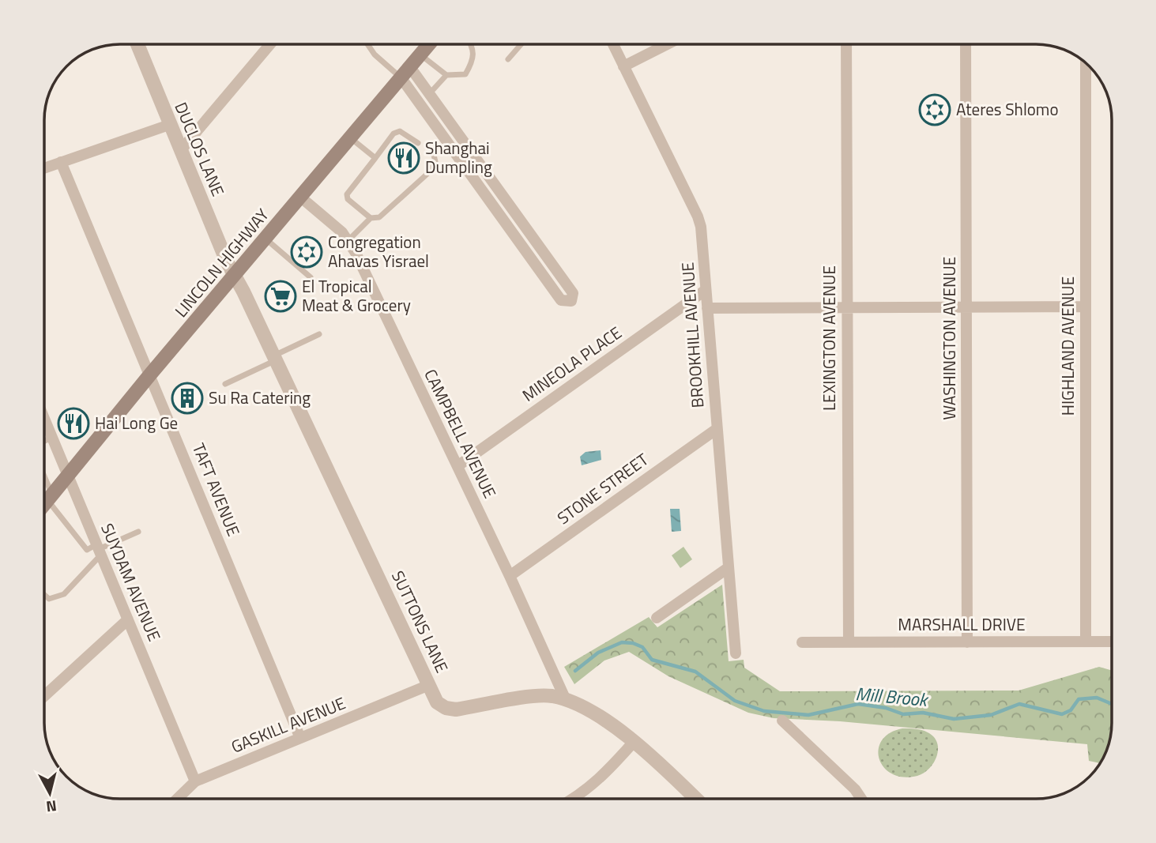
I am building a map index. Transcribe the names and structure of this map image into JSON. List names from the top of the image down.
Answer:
{
  "streets": {
    "main road": ["LINCOLN HIGHWAY"],
    "street": [
      "DUCLOS LANE",
      "BROOKHILL AVENUE",
      "LEXINGTON AVENUE",
      "WASHINGTON AVENUE",
      "HIGHLAND AVENUE",
      "MINEOLA PLACE",
      "CAMPBELL AVENUE",
      "STONE STREET",
      "TAFT AVENUE",
      "SUYDAM AVENUE",
      "SUTTONS LANE",
      "MARSHALL DRIVE",
      "GASKILL AVENUE"
    ]
  },
  "crossings": [
    ["DUCLOS LANE", "LINCOLN HIGHWAY"],
    ["DUCLOS LANE", "SUTTONS LANE"],
    ["LINCOLN HIGHWAY", "CAMPBELL AVENUE"],
    ["LINCOLN HIGHWAY", "TAFT AVENUE"],
    ["LINCOLN HIGHWAY", "SUYDAM AVENUE"],
    ["LINCOLN HIGHWAY", "SUTTONS LANE"],
    ["BROOKHILL AVENUE", "MINEOLA PLACE"],
    ["BROOKHILL AVENUE", "STONE STREET"],
    ["LEXINGTON AVENUE", "MARSHALL DRIVE"],
    ["WASHINGTON AVENUE", "MARSHALL DRIVE"],
    ["HIGHLAND AVENUE", "MARSHALL DRIVE"],
    ["MINEOLA PLACE", "CAMPBELL AVENUE"],
    ["CAMPBELL AVENUE", "STONE STREET"],
    ["CAMPBELL AVENUE", "SUTTONS LANE"],
    ["TAFT AVENUE", "GASKILL AVENUE"],
    ["SUYDAM AVENUE", "GASKILL AVENUE"],
    ["SUTTONS LANE", "GASKILL AVENUE"]
  ],
  "water": ["Mill Brook"],
  "places": {
    "synagogue": ["Ateres Shlomo", "Congregation Ahavas Yisrael"],
    "restaurant": ["Shanghai Dumpling", "Hai Long Ge"],
    "supermarket": ["El Tropical Meat & Grocery"],
    "building": ["Su Ra Catering"]
  },
  "north": "bottom"
}
